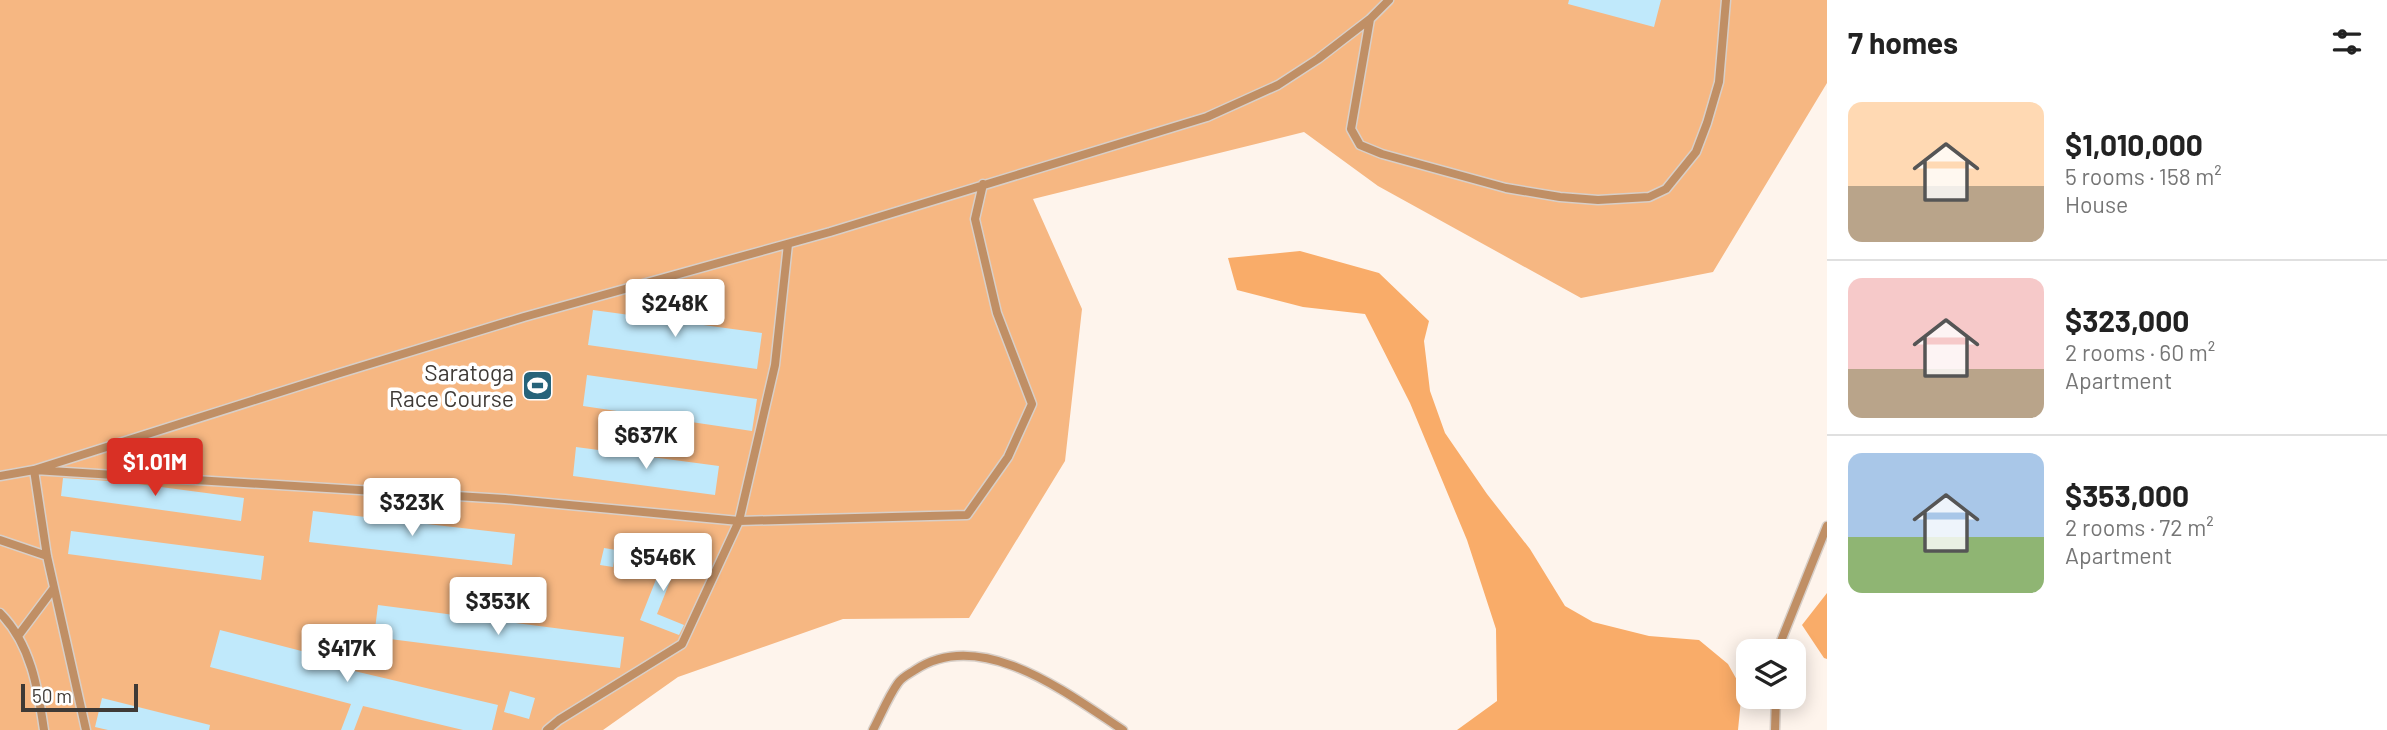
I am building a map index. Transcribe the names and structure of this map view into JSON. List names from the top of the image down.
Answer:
{
  "places": {
    "sports": ["Saratoga Race Course"]
  },
  "scale_bar": "50 m",
  "page": {
    "heading": "7 homes",
    "list": [
      {
        "name": "$1,010,000",
        "note": "5 rooms · 158 m² · House"
      },
      {
        "name": "$323,000",
        "note": "2 rooms · 60 m² · Apartment"
      },
      {
        "name": "$353,000",
        "note": "2 rooms · 72 m² · Apartment"
      }
    ],
    "price": [
      "$248K",
      "$637K",
      "$1.01M",
      "$323K",
      "$546K",
      "$353K",
      "$417K"
    ],
    "scale": "50 m"
  }
}
